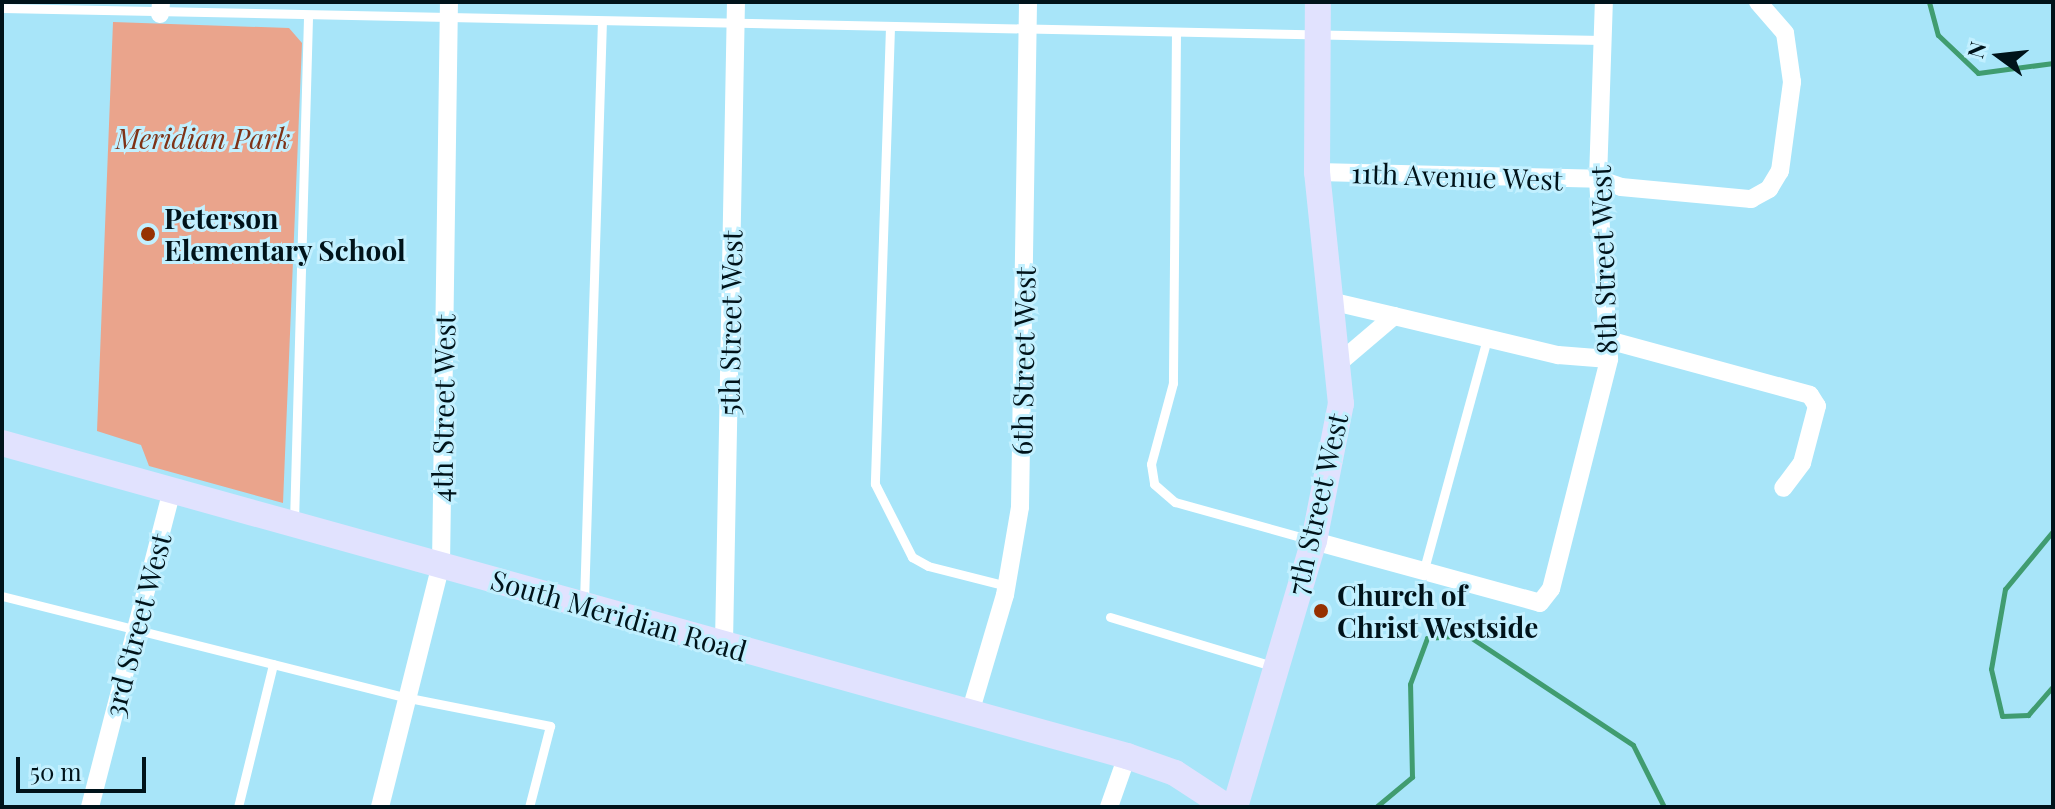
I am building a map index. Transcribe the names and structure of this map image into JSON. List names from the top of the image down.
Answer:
{
  "streets": {
    "street": [
      "11th Avenue West",
      "8th Street West",
      "5th Street West",
      "6th Street West",
      "4th Street West",
      "7th Street West",
      "South Meridian Road",
      "3rd Street West"
    ]
  },
  "crossings": [
    ["11th Avenue West", "8th Street West"],
    ["11th Avenue West", "7th Street West"],
    ["5th Street West", "South Meridian Road"],
    ["6th Street West", "South Meridian Road"],
    ["4th Street West", "South Meridian Road"],
    ["South Meridian Road", "3rd Street West"]
  ],
  "parks": ["Meridian Park"],
  "places": ["Peterson Elementary School", "Church of Christ Westside"],
  "scale_bar": "50 m",
  "north": "left"
}
